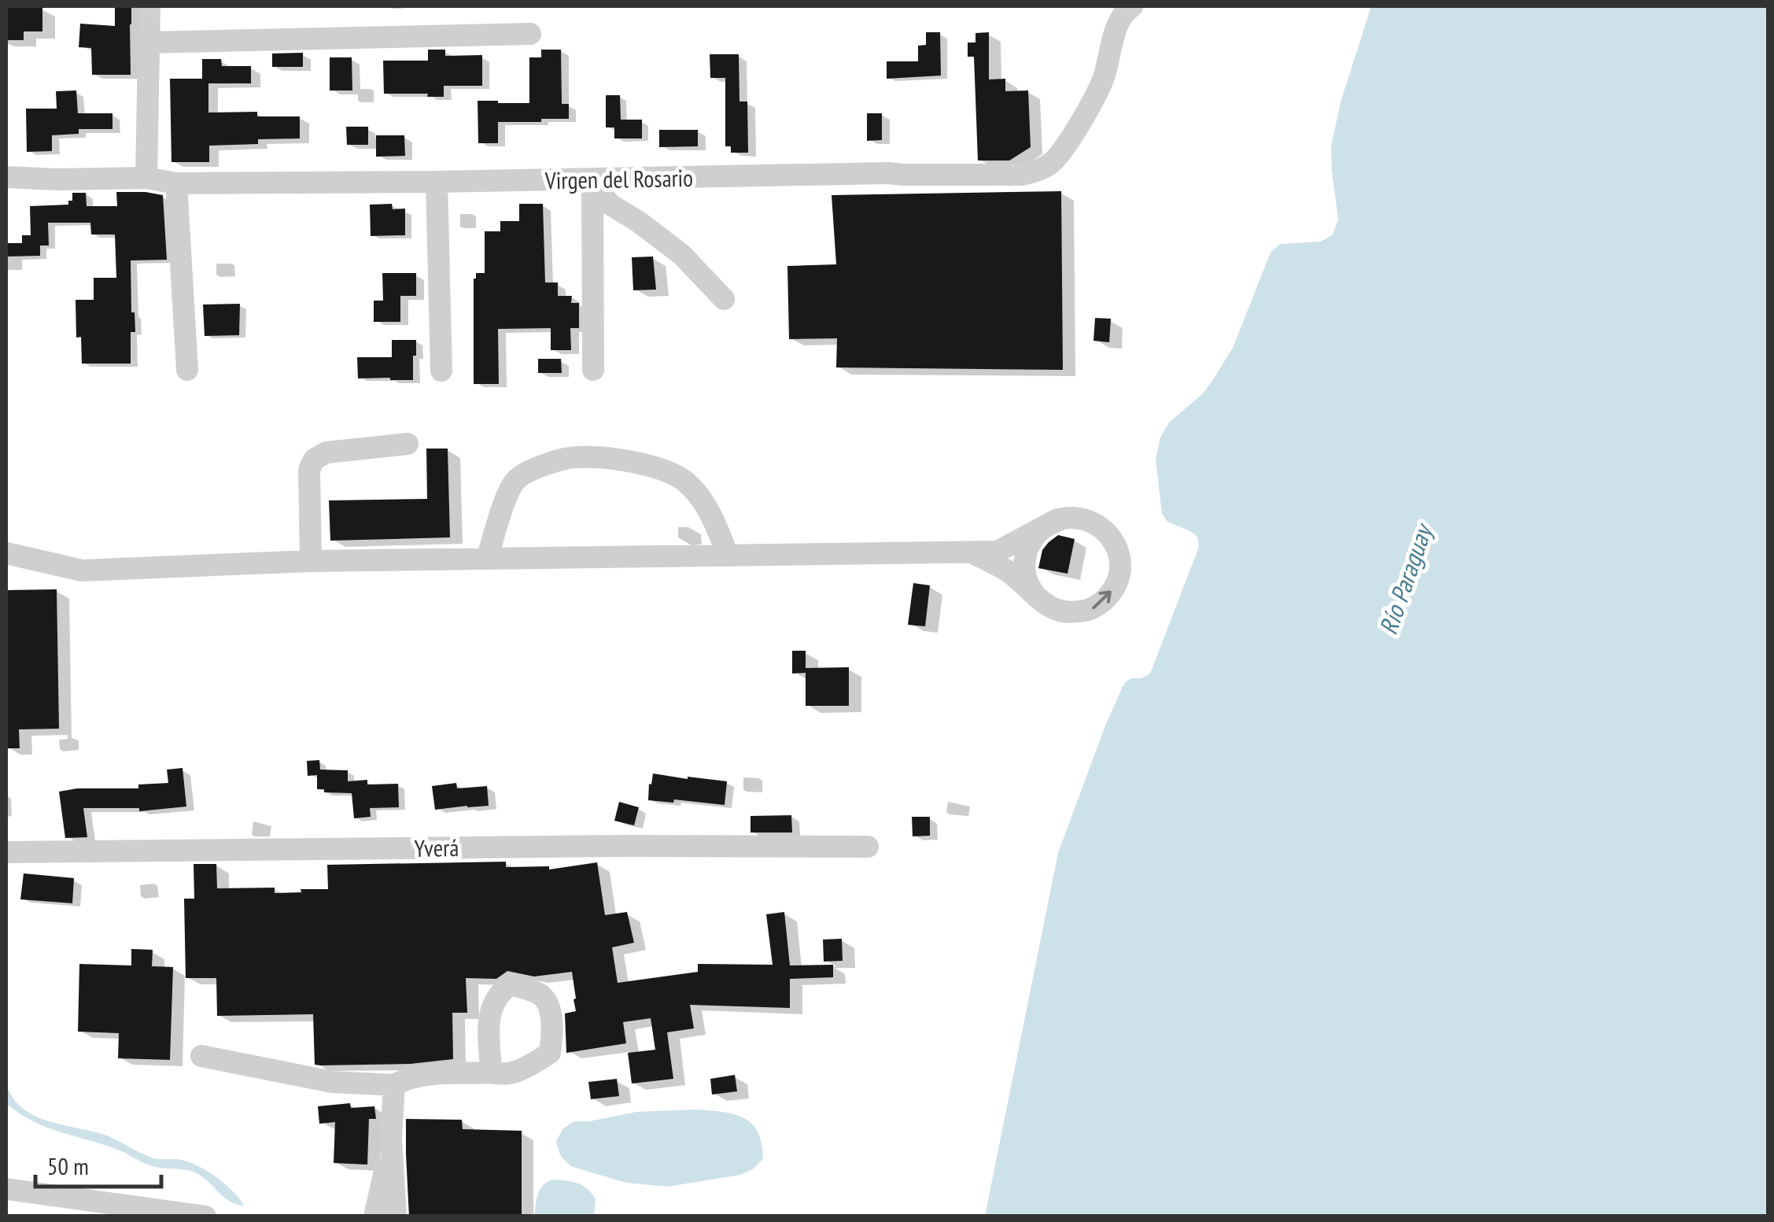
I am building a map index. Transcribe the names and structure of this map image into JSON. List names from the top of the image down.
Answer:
{
  "streets": {
    "street": ["Virgen del Rosario", "Yverá"]
  },
  "water": ["Río Paraguay"],
  "scale_bar": "50 m"
}
